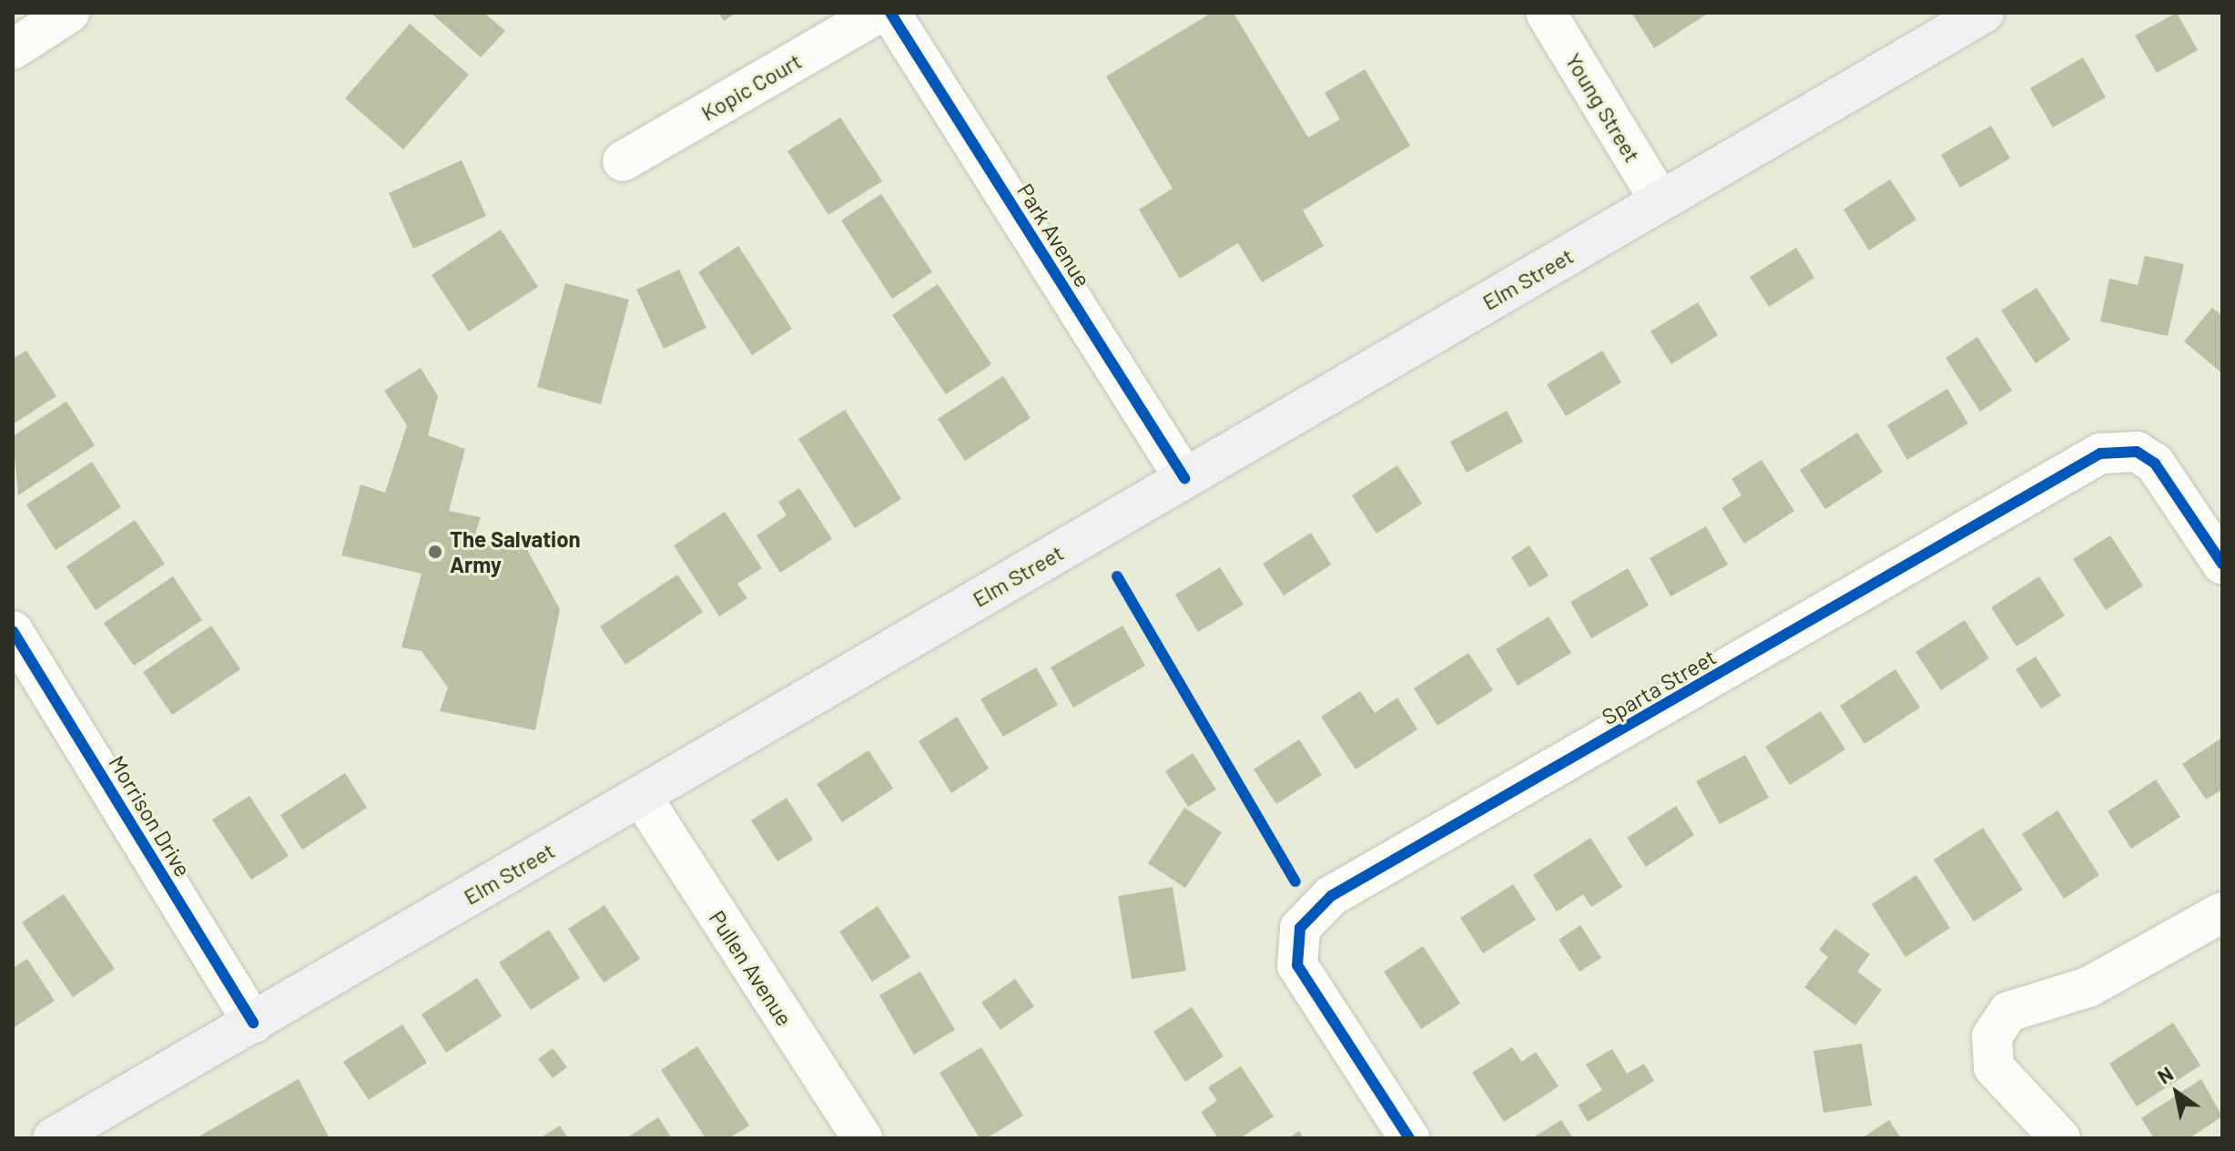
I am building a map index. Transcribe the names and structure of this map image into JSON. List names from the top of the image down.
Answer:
{
  "streets": {
    "main road": ["Elm Street"],
    "street": [
      "Kopic Court",
      "Young Street",
      "Park Avenue",
      "Sparta Street",
      "Morrison Drive",
      "Pullen Avenue"
    ]
  },
  "crossings": [
    ["Young Street", "Elm Street"],
    ["Park Avenue", "Elm Street"],
    ["Elm Street", "Morrison Drive"],
    ["Elm Street", "Pullen Avenue"]
  ],
  "places": ["The Salvation Army"],
  "north": "top left"
}
